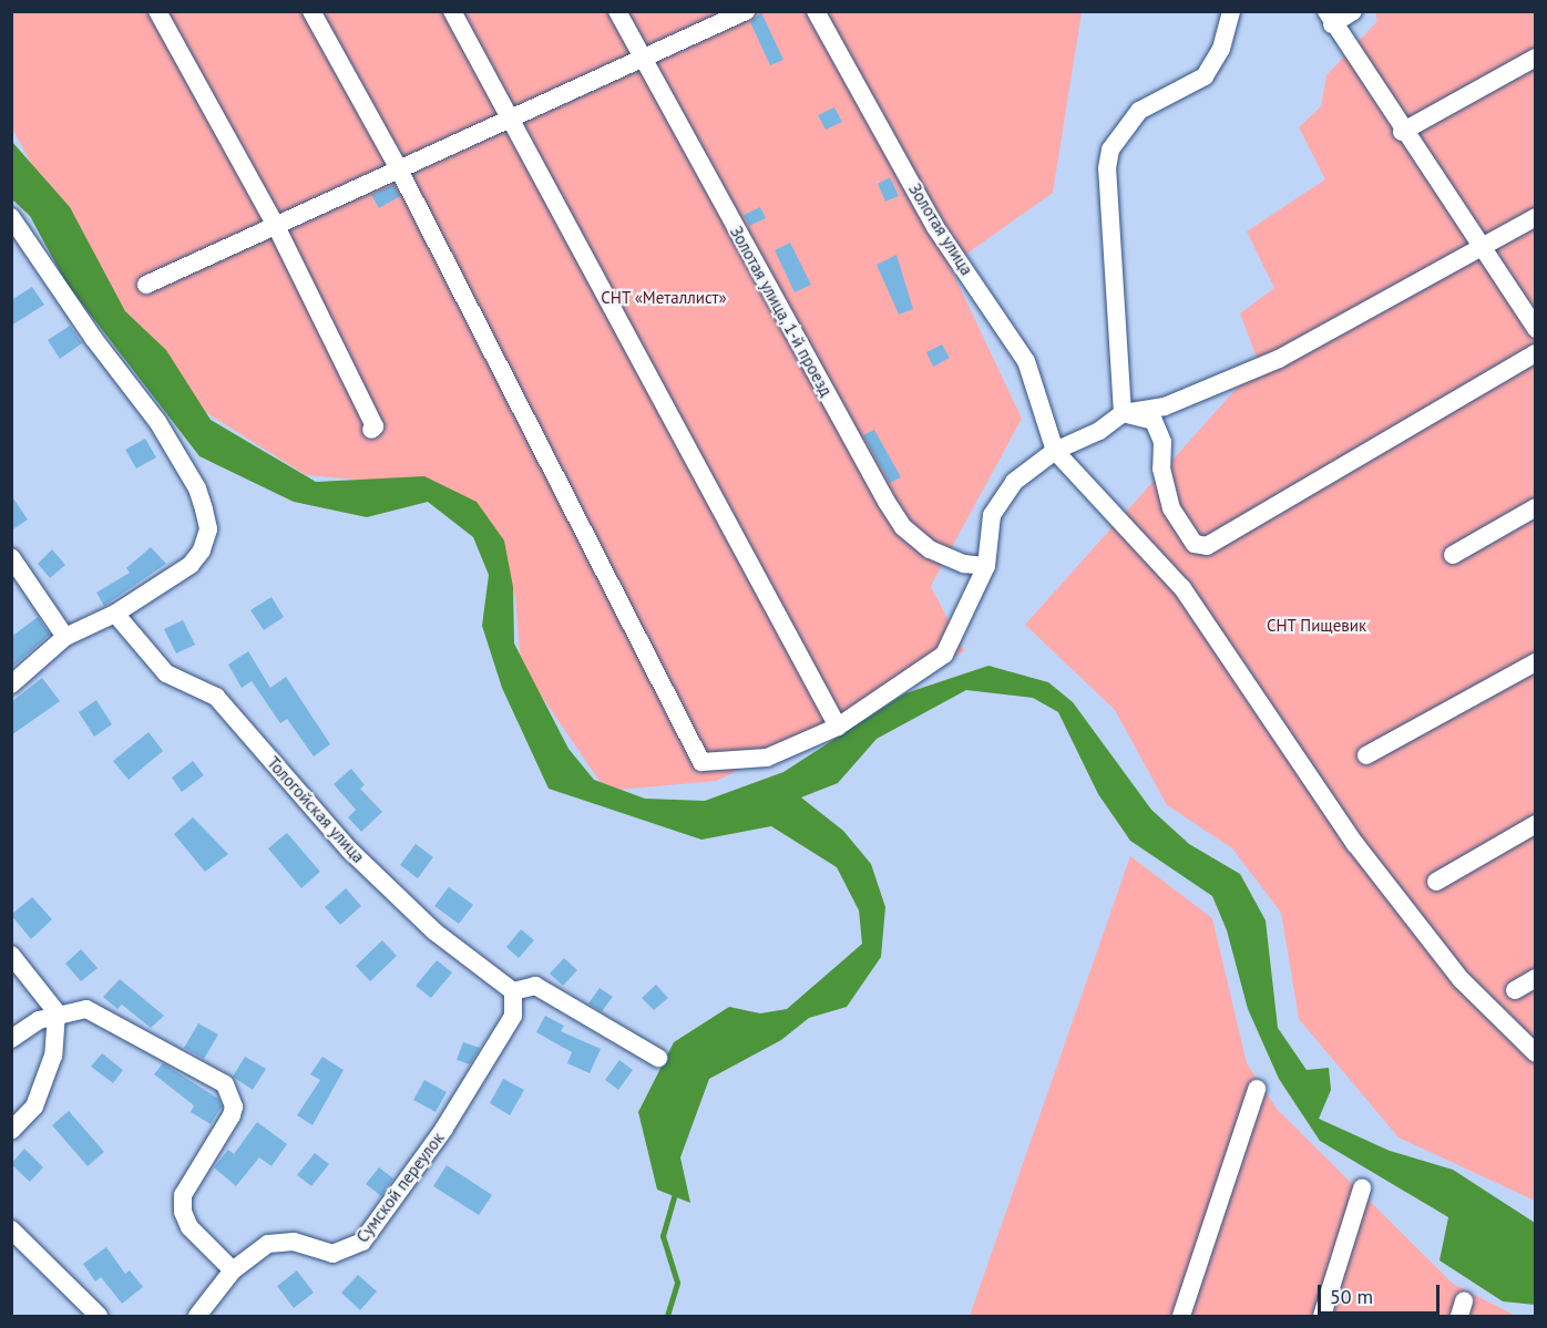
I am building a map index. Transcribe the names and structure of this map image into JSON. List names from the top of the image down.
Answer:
{
  "streets": {
    "street": [
      "Золотая улица",
      "Золотая улица, 1-й проезд",
      "Тологойская улица",
      "Сумской переулок"
    ]
  },
  "crossings": [
    ["Тологойская улица", "Сумской переулок"]
  ],
  "parks": ["СНТ «Металлист»", "СНТ Пищевик"],
  "scale_bar": "50 m"
}
